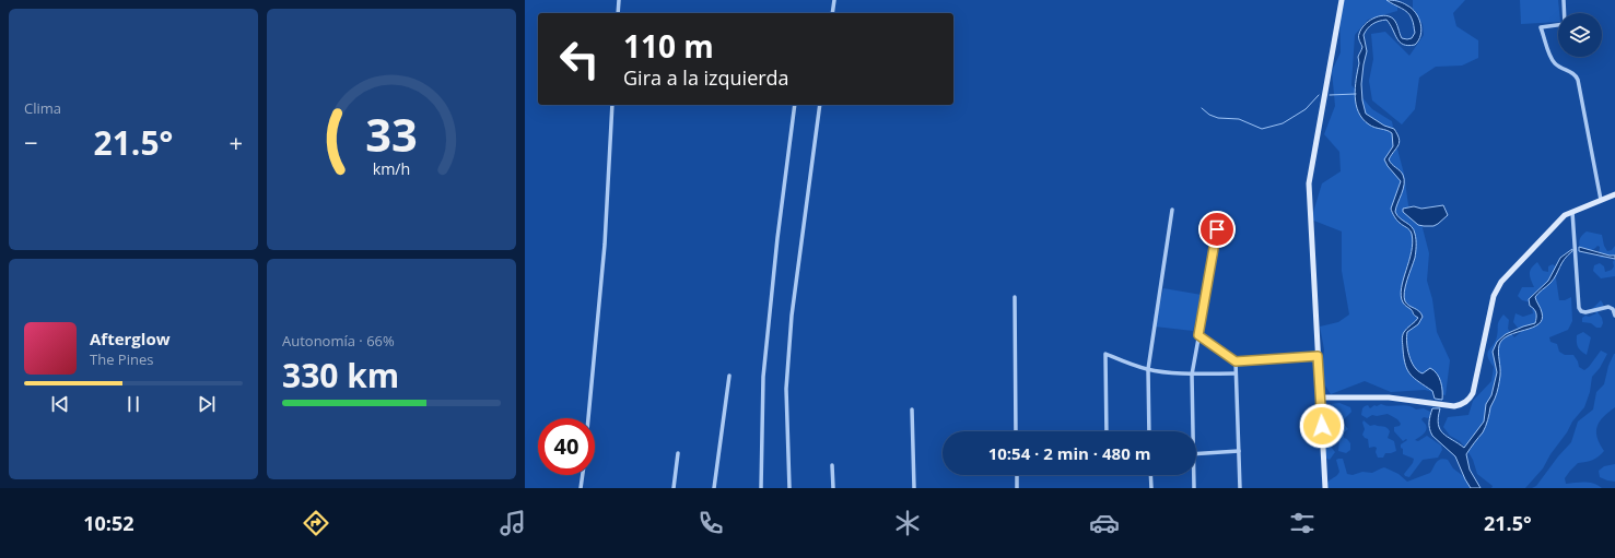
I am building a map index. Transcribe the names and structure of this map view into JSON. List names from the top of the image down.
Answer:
{
  "page": {
    "tile": [
      "Clima",
      ["Autonomía · 66%", "330 km"]
    ],
    "turn": ["110 m", "Gira a la izquierda"],
    "heat": ["−", "21.5°", "+"],
    "song": ["Afterglow", "The Pines"],
    "limit": "40",
    "trip": "10:54 · 2 min · 480 m",
    "tabs": ["10:52", "21.5°"],
    "gauge": ["33", "km/h"]
  }
}
